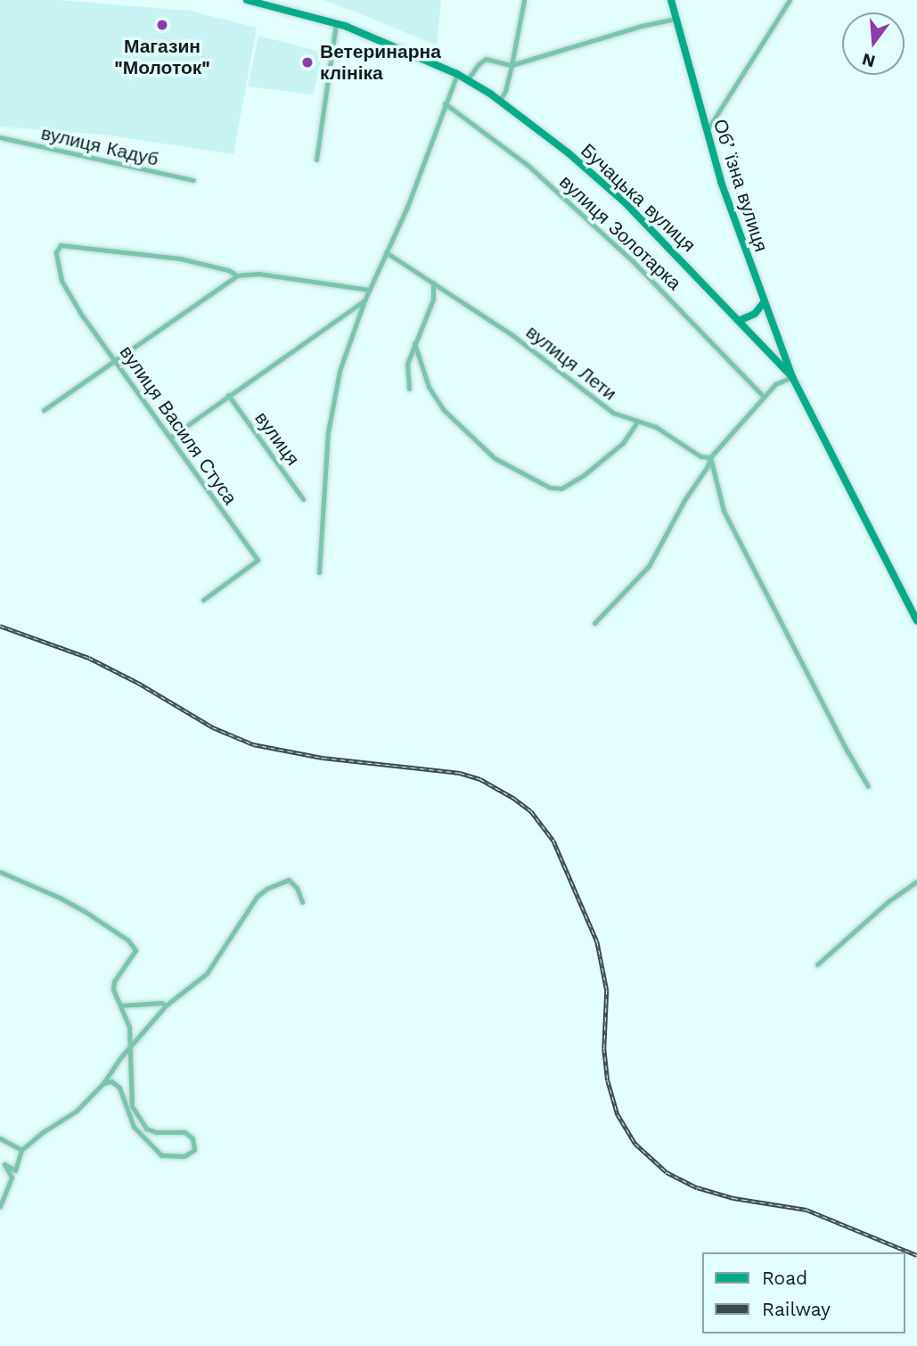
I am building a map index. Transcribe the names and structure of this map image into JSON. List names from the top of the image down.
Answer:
{
  "streets": {
    "main road": ["Обʼїзна вулиця", "Бучацька вулиця"],
    "street": [
      "вулиця Кадуб",
      "вулиця Золотарка",
      "вулиця Лети",
      "вулиця Василя Стуса",
      "вулиця"
    ]
  },
  "crossings": [
    ["Обʼїзна вулиця", "Бучацька вулиця"]
  ],
  "places": ["Магазин \"Молоток\"", "Ветеринарна клініка"],
  "legend": ["Road", "Railway"],
  "north": "bottom"
}
